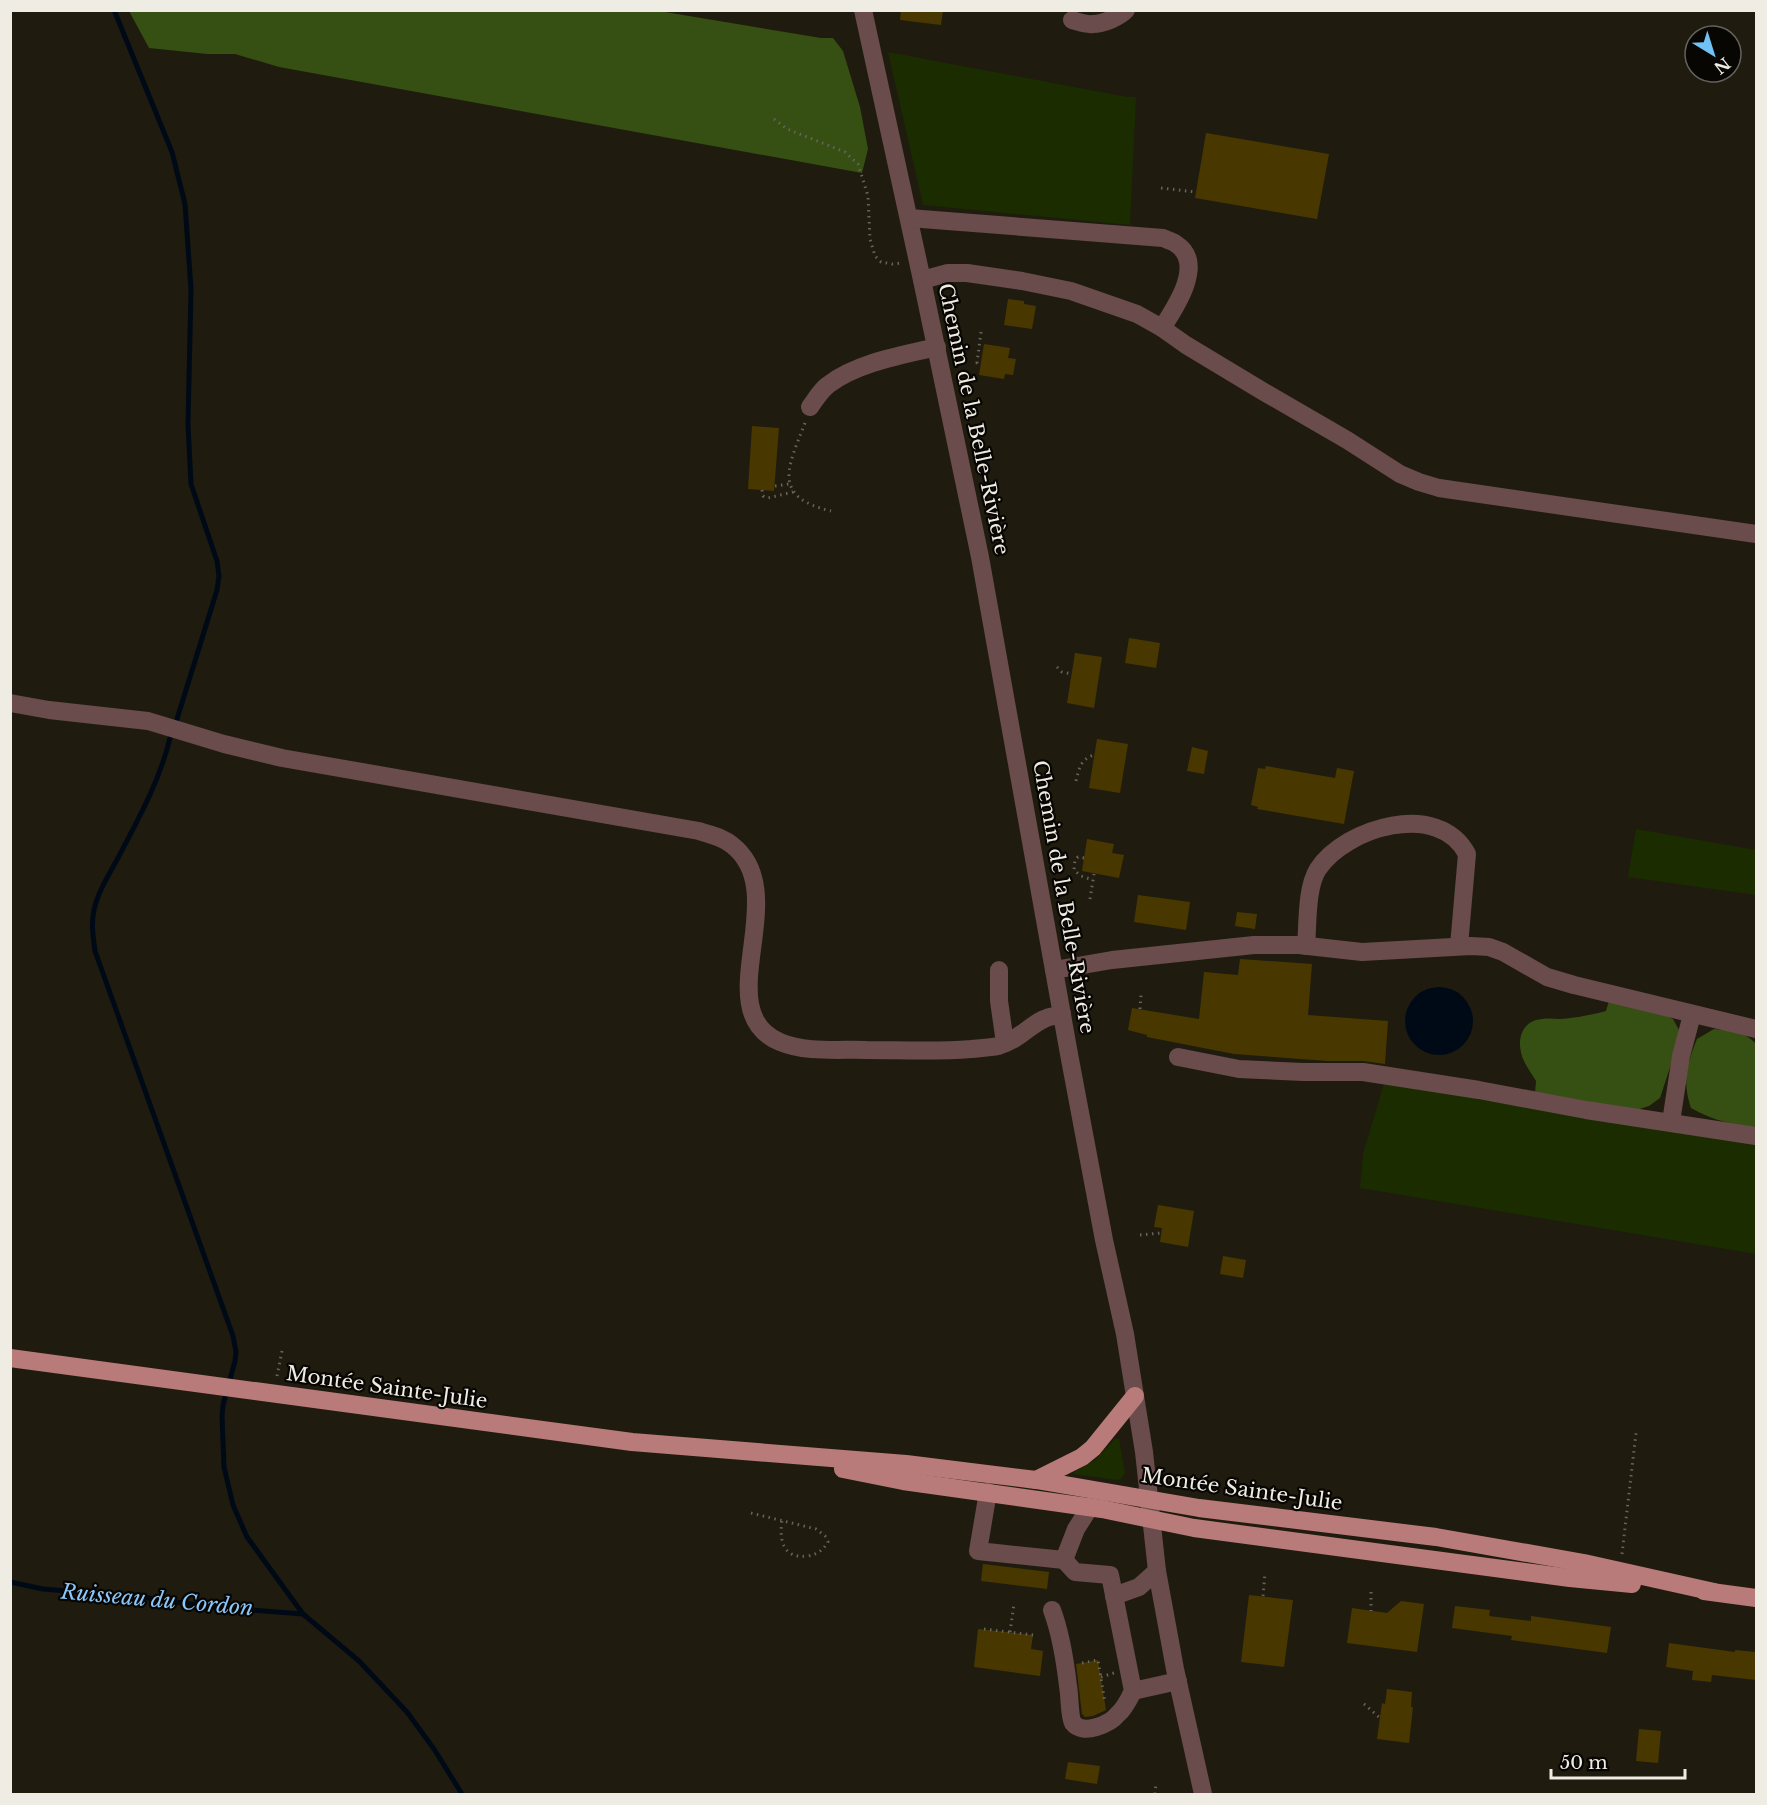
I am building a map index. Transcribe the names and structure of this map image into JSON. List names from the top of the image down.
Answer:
{
  "streets": {
    "main road": ["Montée Sainte-Julie"],
    "street": ["Chemin de la Belle-Rivière"]
  },
  "crossings": [
    ["Chemin de la Belle-Rivière", "Montée Sainte-Julie"]
  ],
  "water": ["Ruisseau du Cordon"],
  "scale_bar": "50 m",
  "north": "bottom right"
}
